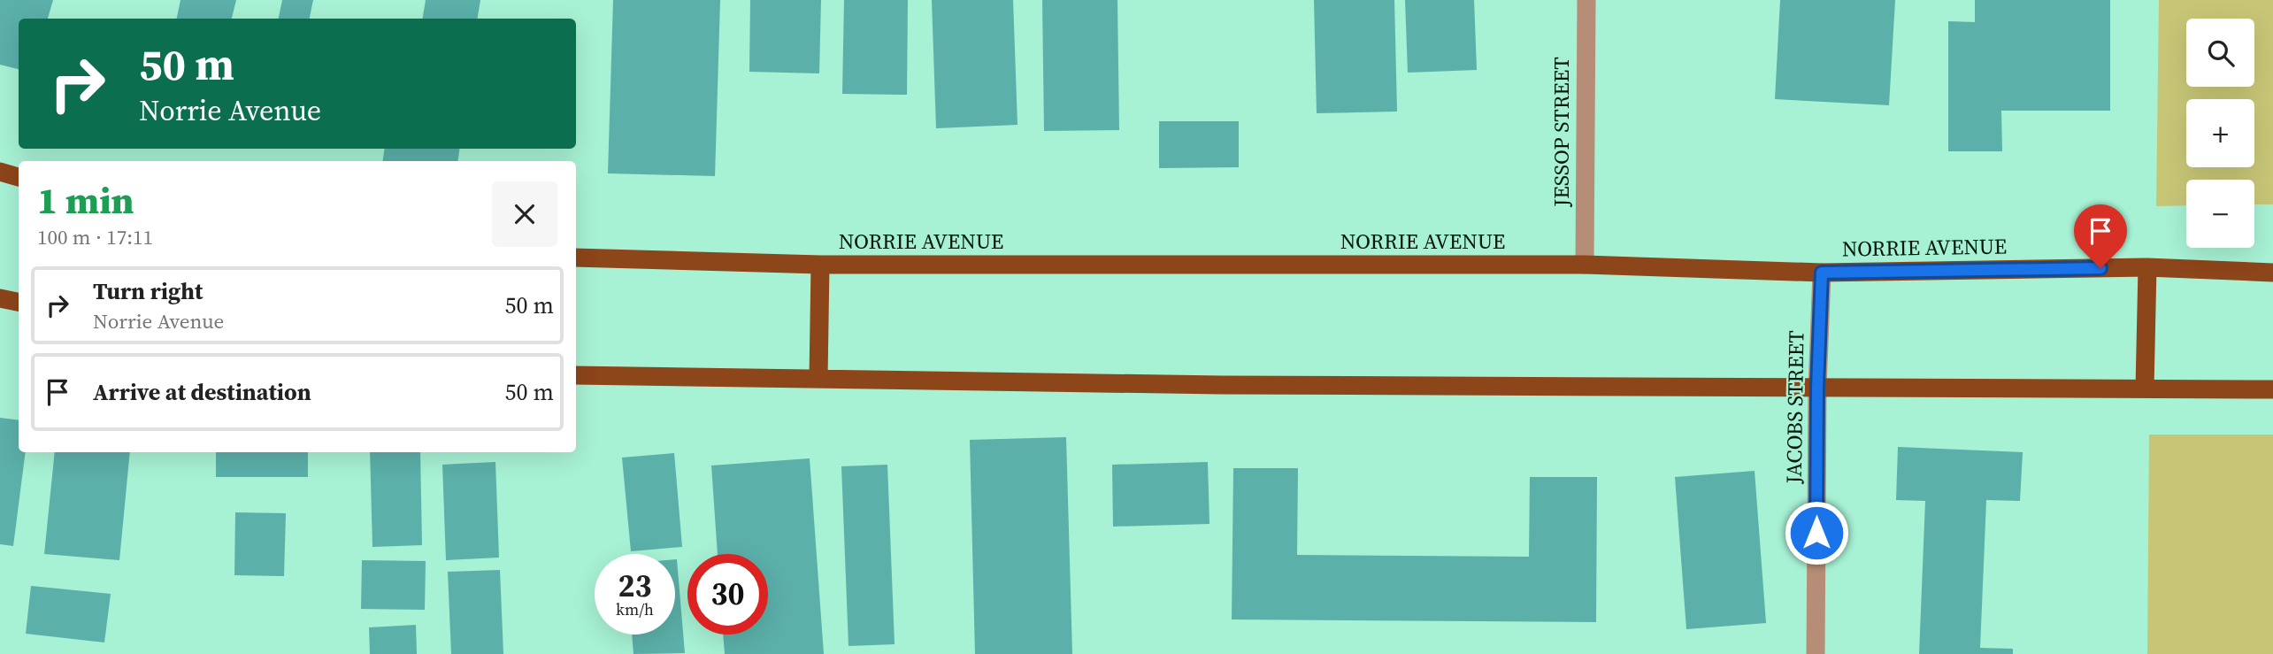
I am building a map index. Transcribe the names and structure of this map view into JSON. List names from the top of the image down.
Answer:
{
  "streets": {
    "main road": ["NORRIE AVENUE"],
    "street": ["JESSOP STREET", "JACOBS STREET"]
  },
  "crossings": [
    ["JESSOP STREET", "NORRIE AVENUE"],
    ["NORRIE AVENUE", "JACOBS STREET"]
  ],
  "page": {
    "map_buttons": ["+", "−"],
    "turn": ["50 m", "Norrie Avenue"],
    "heading": ["1 min", "100 m · 17:11"],
    "list": [
      {
        "name": "Turn right",
        "note": "Norrie Avenue",
        "value": "50 m"
      },
      {
        "name": "Arrive at destination",
        "value": "50 m"
      }
    ],
    "speed": "23 km/h",
    "limit": "30"
  }
}
